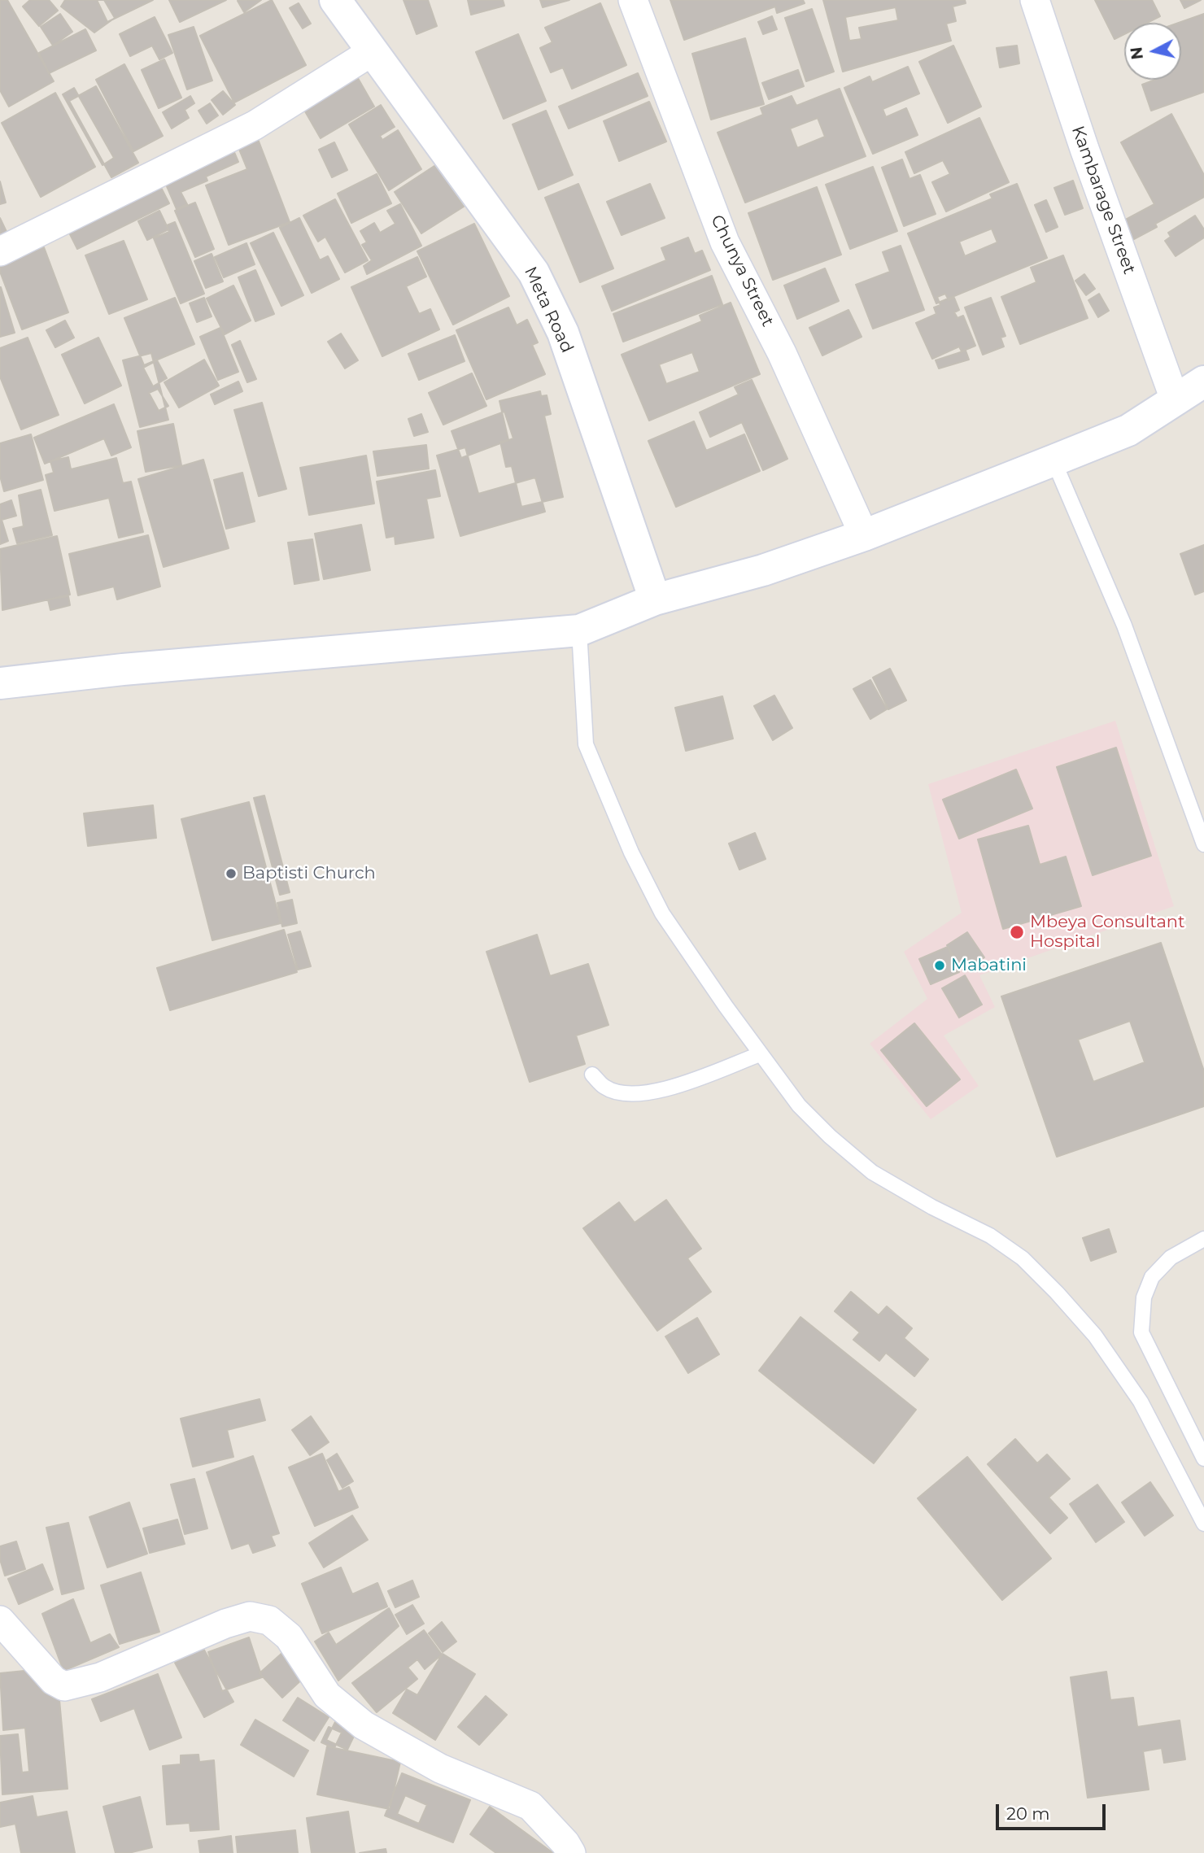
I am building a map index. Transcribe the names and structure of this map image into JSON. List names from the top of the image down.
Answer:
{
  "streets": {
    "main road": ["Meta Road"],
    "street": ["Kambarage Street", "Chunya Street"]
  },
  "places": ["Baptisti Church", "Mbeya Consultant Hospital", "Mabatini"],
  "scale_bar": "20 m",
  "north": "left"
}
